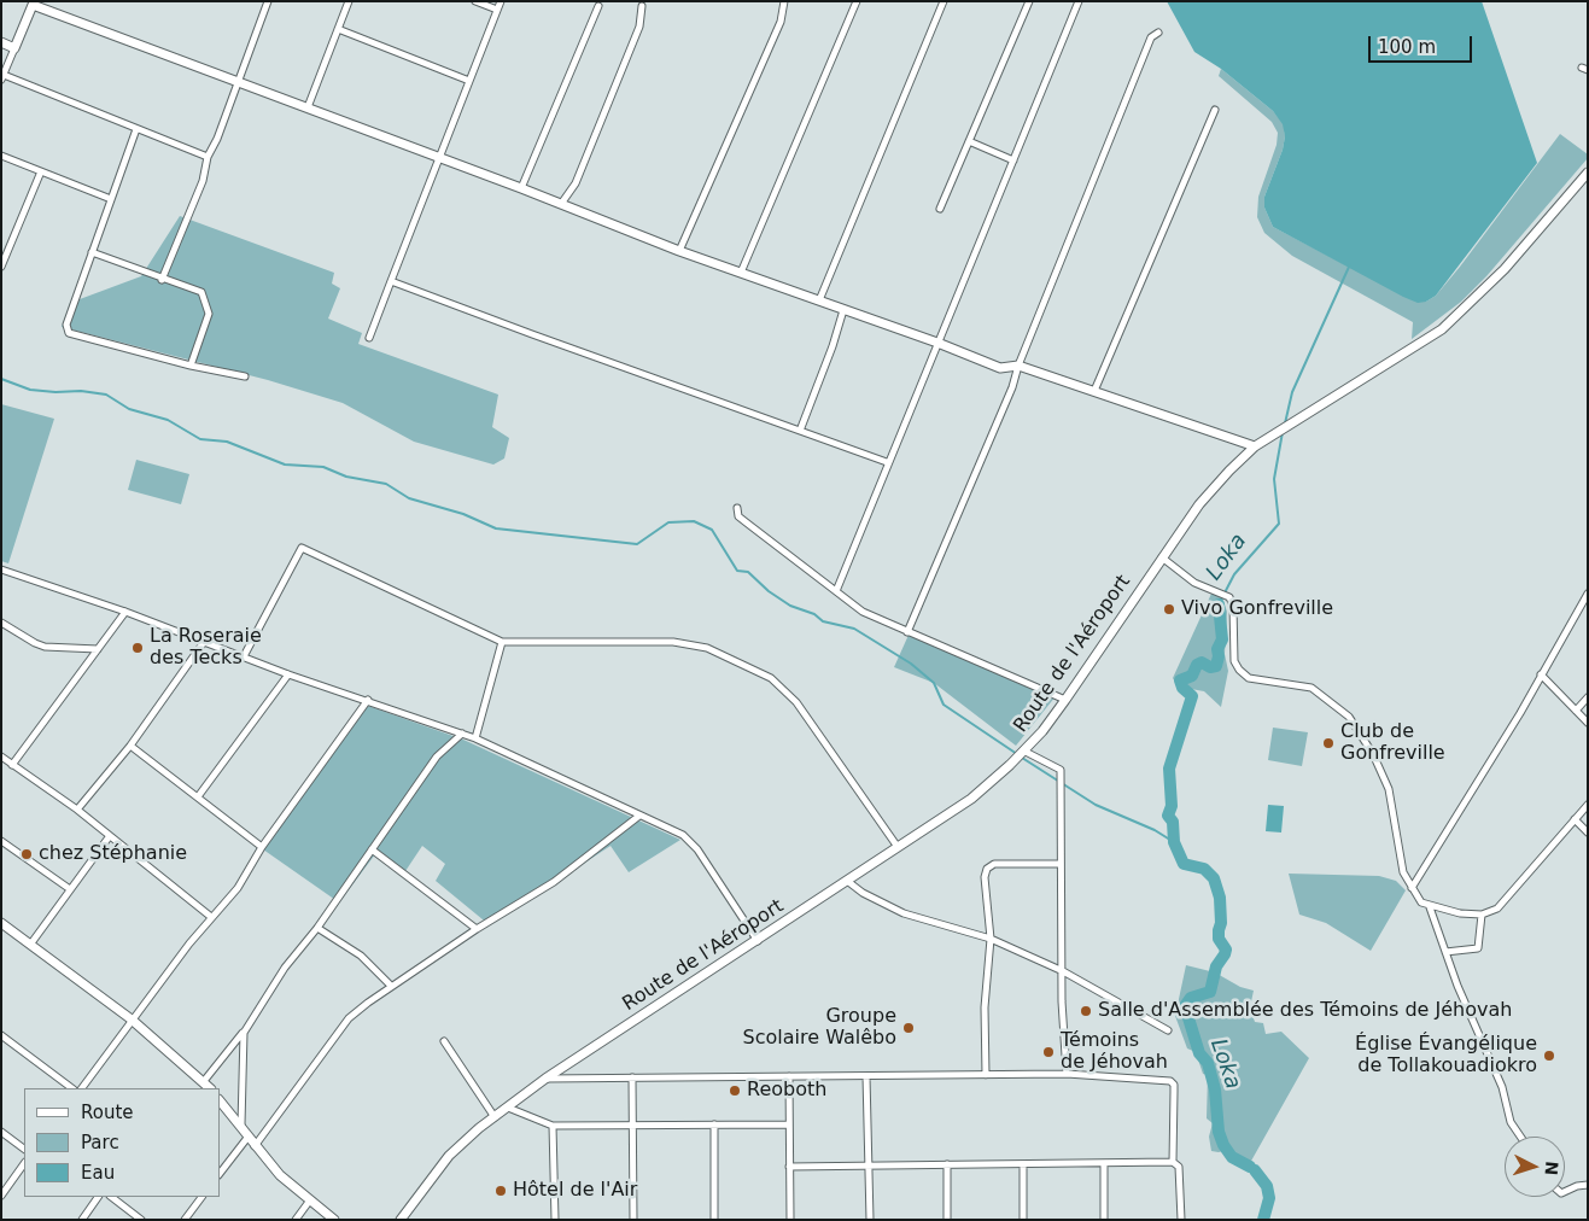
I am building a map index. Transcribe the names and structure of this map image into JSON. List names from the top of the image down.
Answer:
{
  "streets": {
    "street": ["Route de l'Aéroport"]
  },
  "water": ["Loka"],
  "places": [
    "Vivo Gonfreville",
    "La Roseraie des Tecks",
    "Club de Gonfreville",
    "chez Stéphanie",
    "Salle d'Assemblée des Témoins de Jéhovah",
    "Groupe Scolaire Walêbo",
    "Témoins de Jéhovah",
    "Église Évangélique de Tollakouadiokro",
    "Reoboth",
    "Hôtel de l'Air"
  ],
  "legend": ["Route", "Parc", "Eau"],
  "scale_bar": "100 m",
  "north": "right"
}
